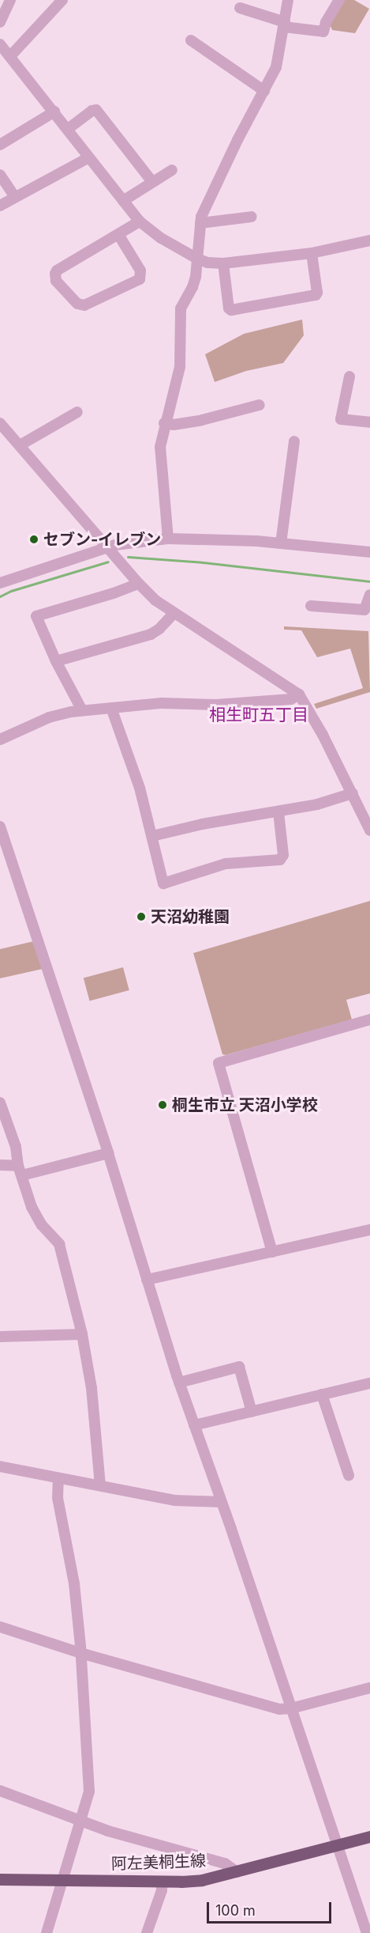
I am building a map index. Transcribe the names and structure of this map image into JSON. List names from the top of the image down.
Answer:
{
  "streets": {
    "main road": ["阿左美桐生線"]
  },
  "districts": ["相生町五丁目"],
  "places": ["セブン-イレブン", "天沼幼稚園", "桐生市立 天沼小学校"],
  "scale_bar": "100 m"
}
